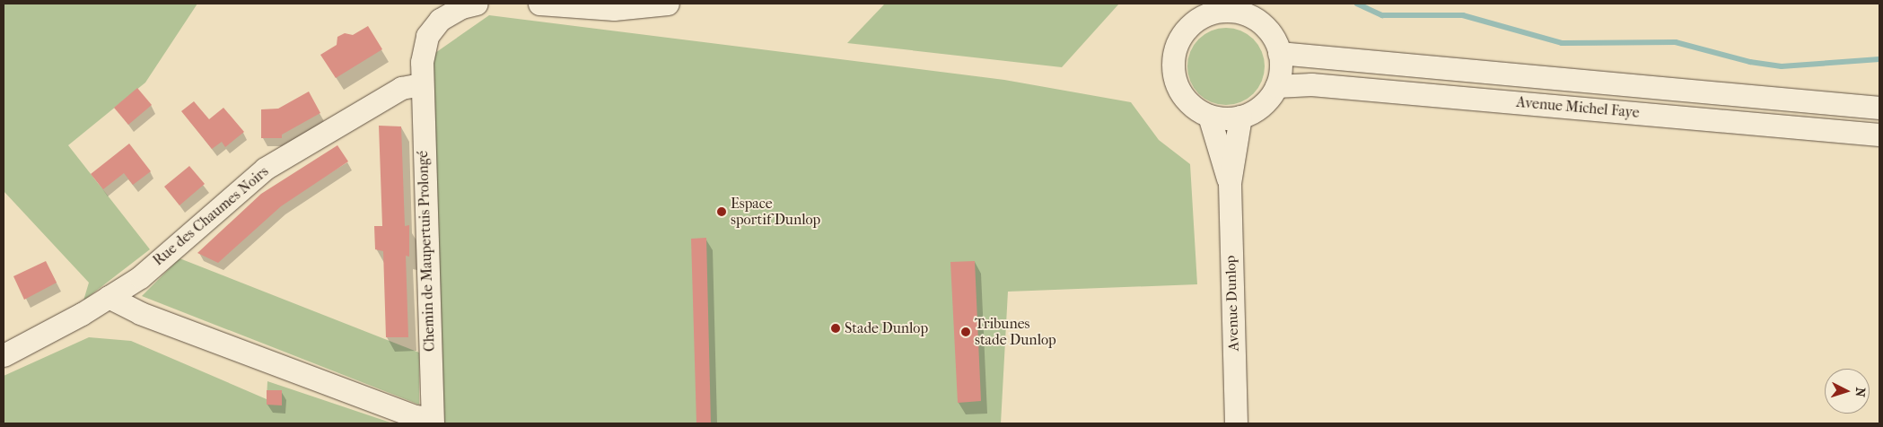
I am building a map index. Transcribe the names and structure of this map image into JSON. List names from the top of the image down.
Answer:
{
  "streets": {
    "street": [
      "Avenue Michel Faye",
      "Rue des Chaumes Noirs",
      "Chemin de Maupertuis Prolongé",
      "Avenue Dunlop"
    ]
  },
  "crossings": [
    ["Avenue Michel Faye", "Avenue Dunlop"],
    ["Rue des Chaumes Noirs", "Chemin de Maupertuis Prolongé"]
  ],
  "places": ["Espace sportif Dunlop", "Stade Dunlop", "Tribunes stade Dunlop"],
  "north": "right"
}
